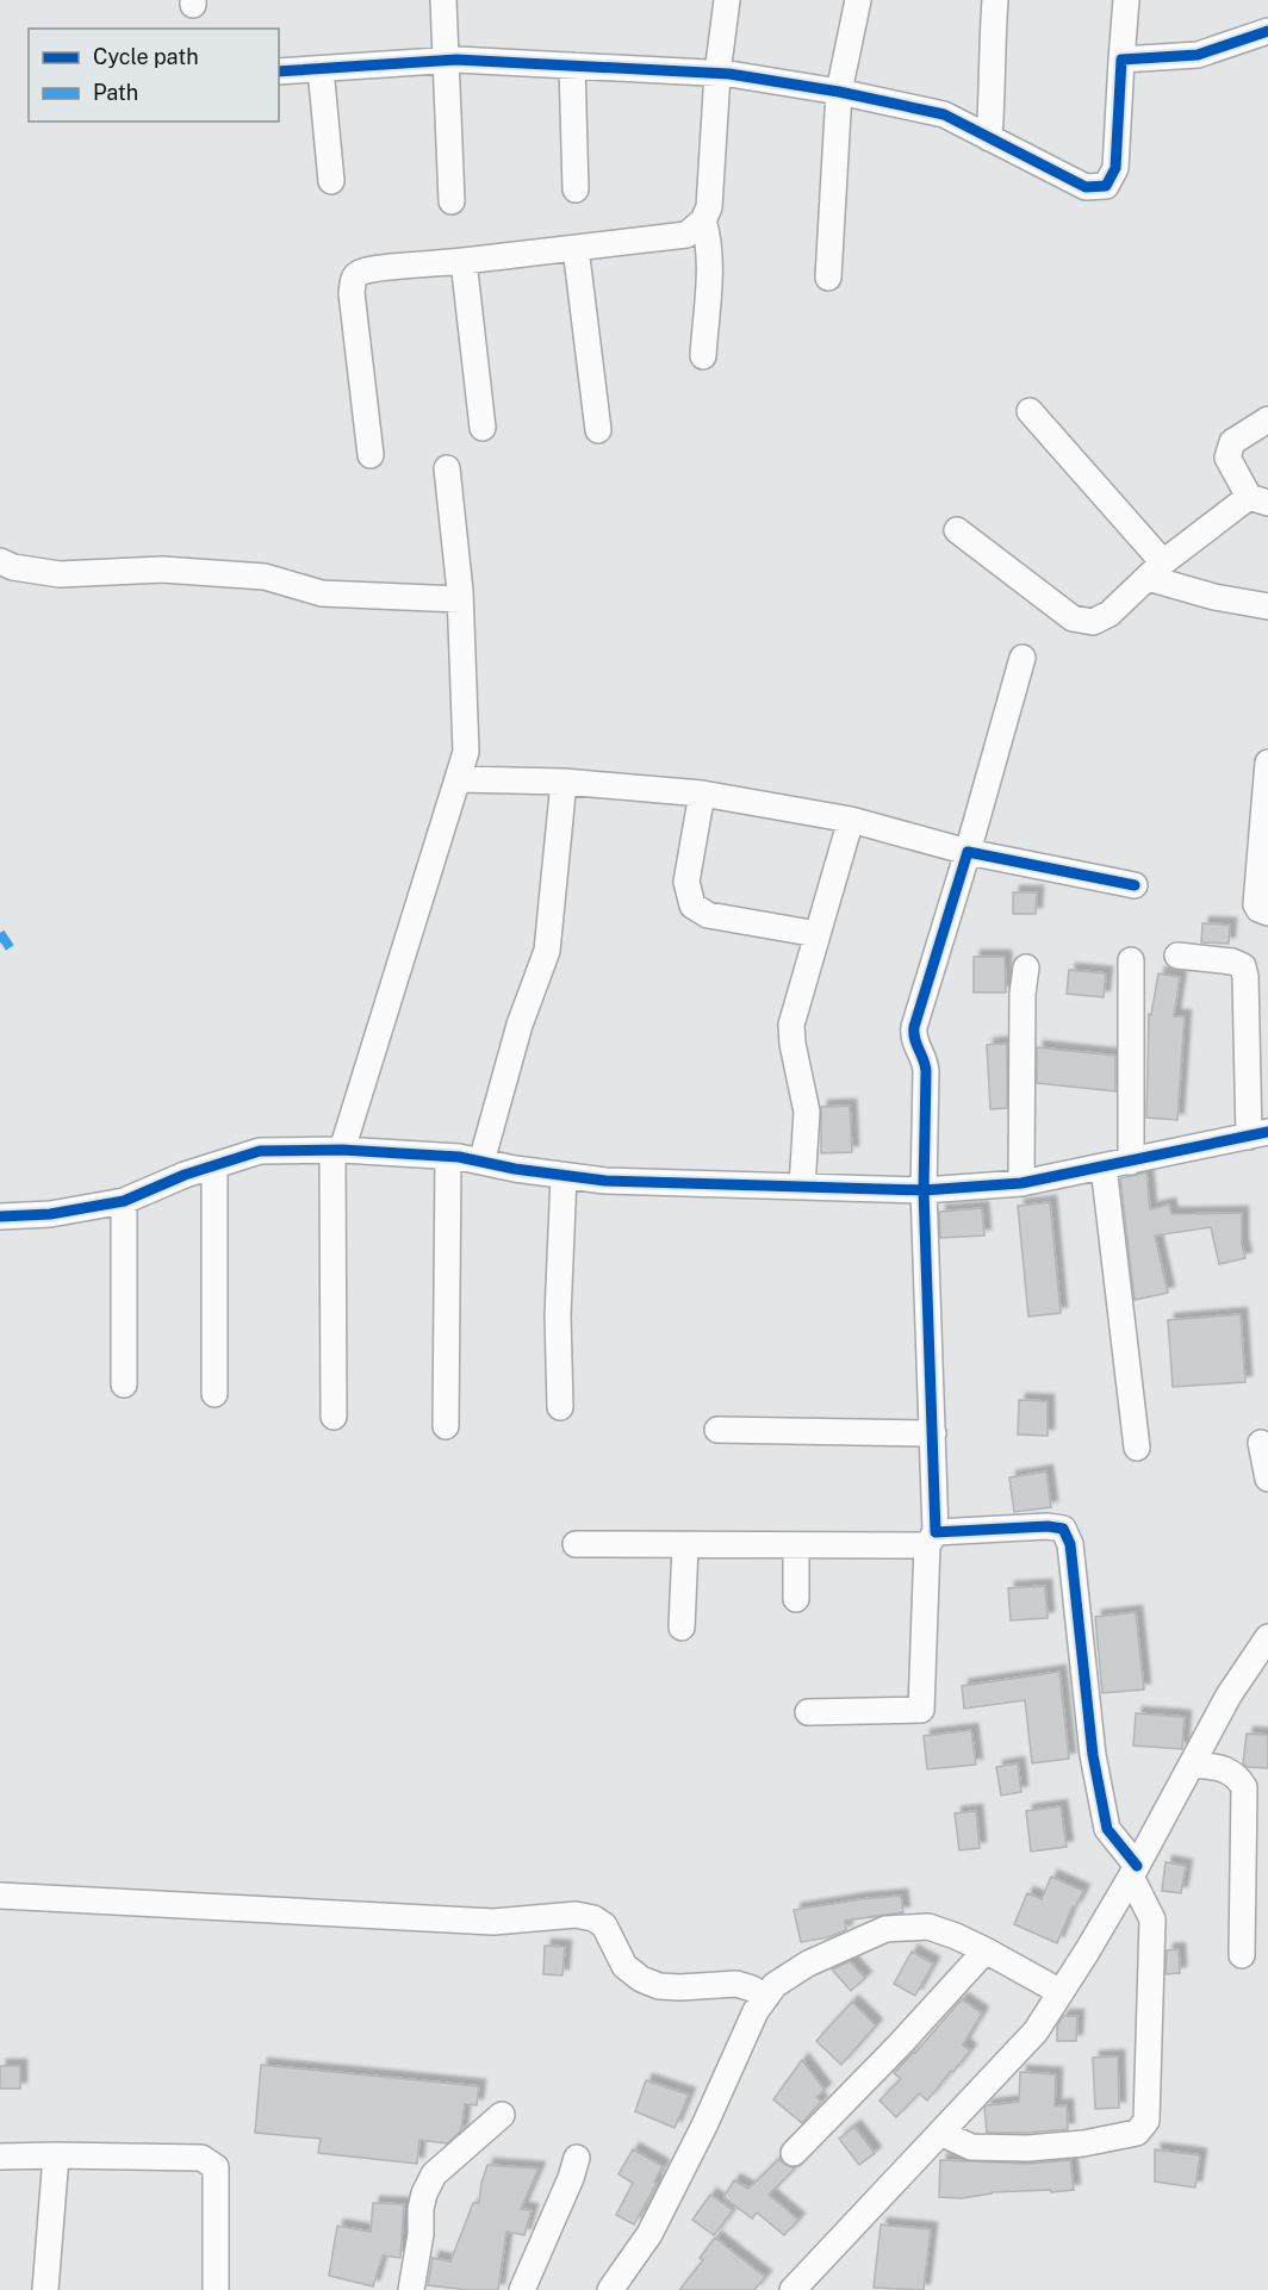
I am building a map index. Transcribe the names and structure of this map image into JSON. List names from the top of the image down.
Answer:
{
  "legend": ["Cycle path", "Path"]
}
